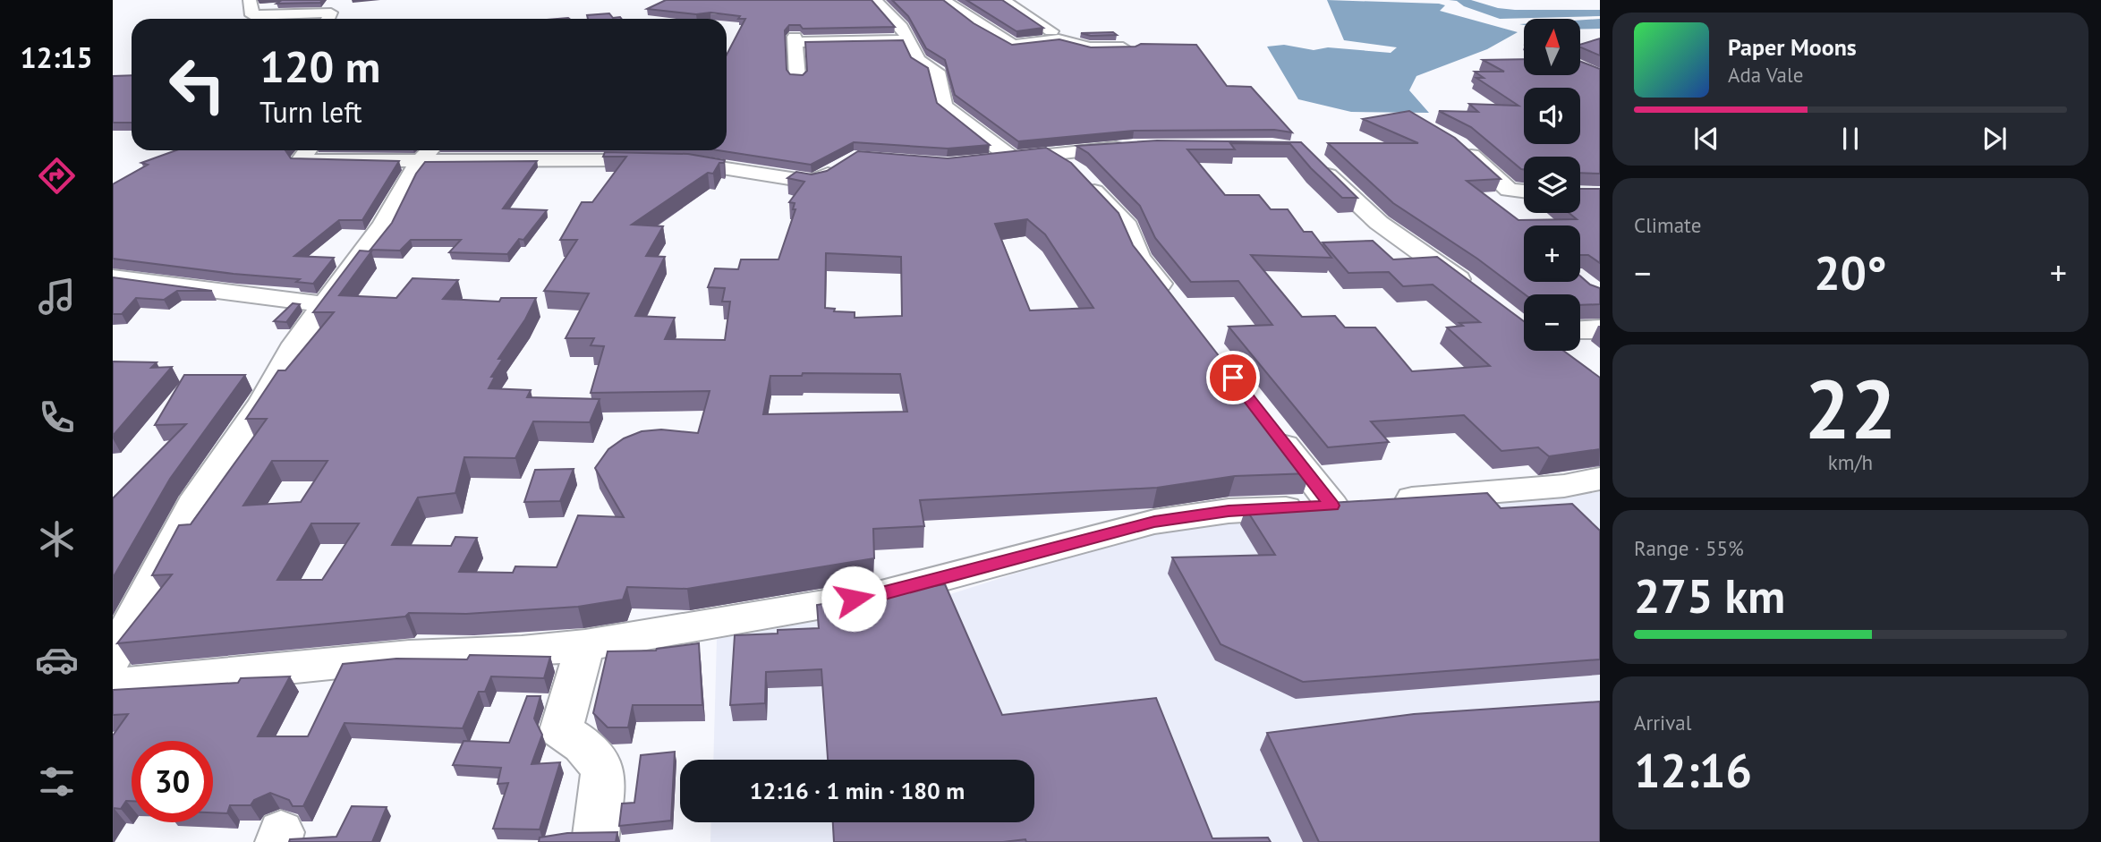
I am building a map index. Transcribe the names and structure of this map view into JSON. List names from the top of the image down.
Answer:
{
  "north": "top",
  "page": {
    "tabs": "12:15",
    "map_buttons": ["+", "−"],
    "turn": ["120 m", "Turn left"],
    "song": ["Paper Moons", "Ada Vale"],
    "tile": [
      "Climate",
      ["22", "km/h"],
      ["Range · 55%", "275 km"],
      ["Arrival", "12:16"]
    ],
    "heat": ["−", "20°", "+"],
    "limit": "30",
    "trip": "12:16 · 1 min · 180 m"
  }
}
